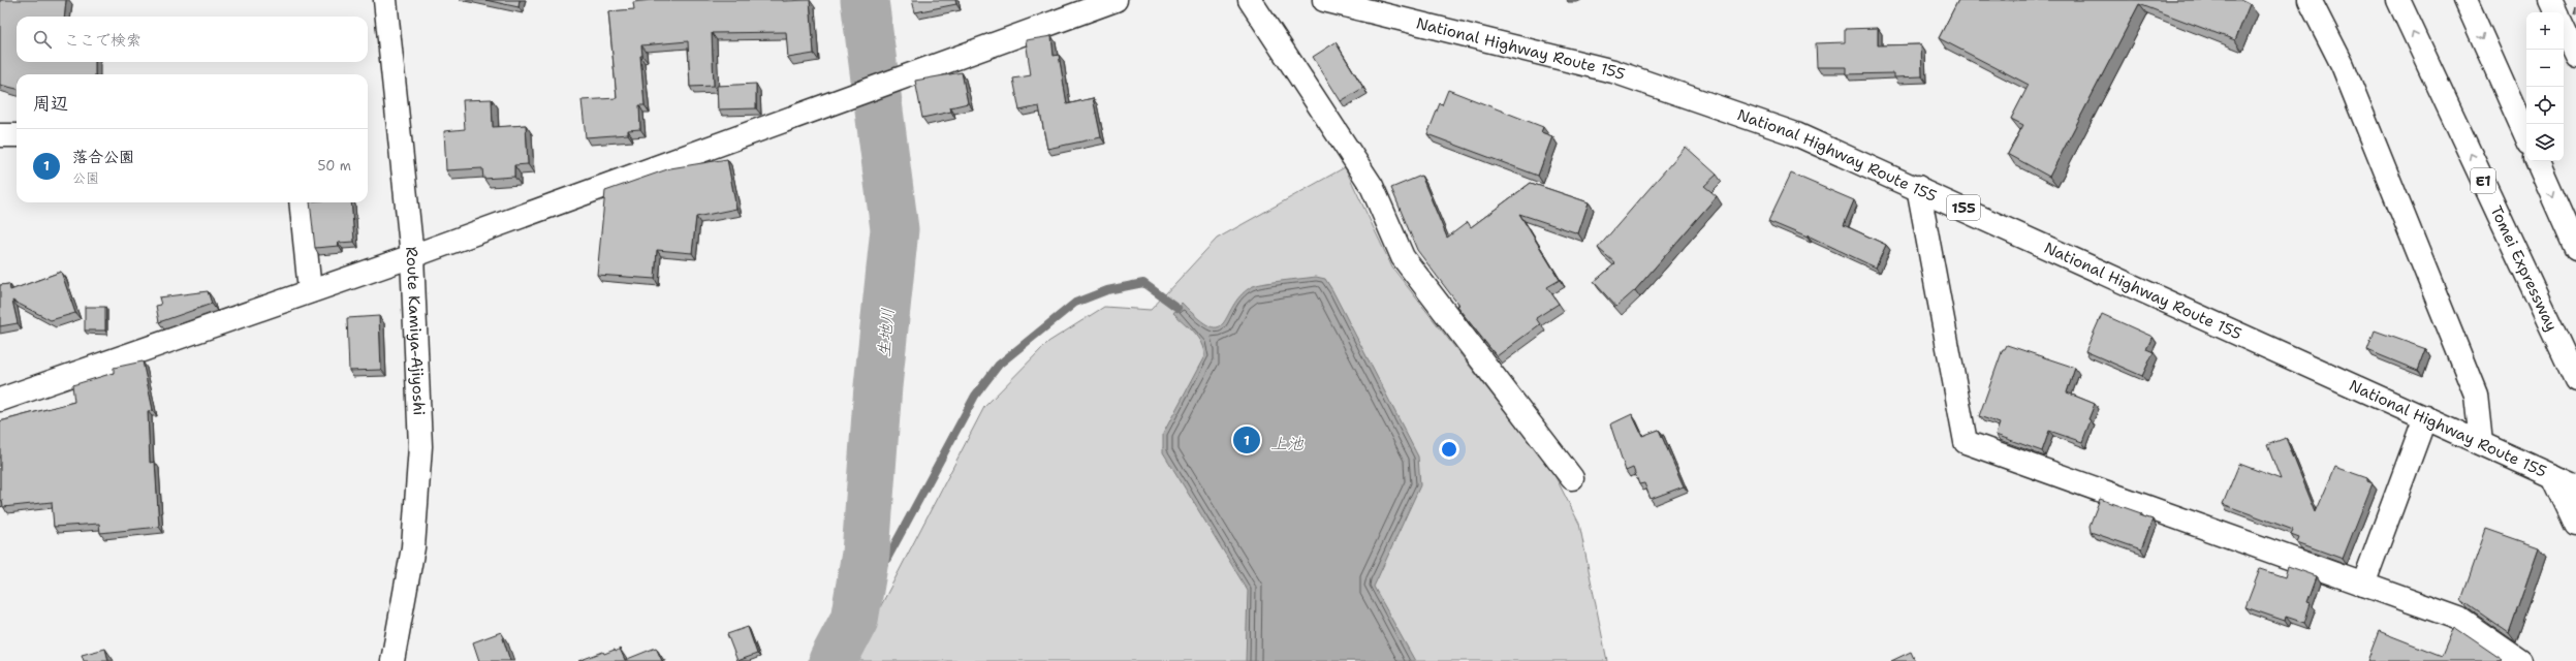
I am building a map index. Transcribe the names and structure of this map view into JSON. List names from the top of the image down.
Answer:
{
  "streets": {
    "main road": [
      "National Highway Route 155",
      "E1",
      "155",
      "Tomei Expressway",
      "Route Kamiya-Ajiyoshi"
    ]
  },
  "water": ["生地川", "上池"],
  "page": {
    "map_buttons": ["+", "−"],
    "search": "ここで検索",
    "heading": "周辺",
    "list": [
      {
        "mark": "1",
        "name": "落合公園",
        "note": "公園",
        "value": "50 m"
      }
    ],
    "pins": "1"
  }
}
